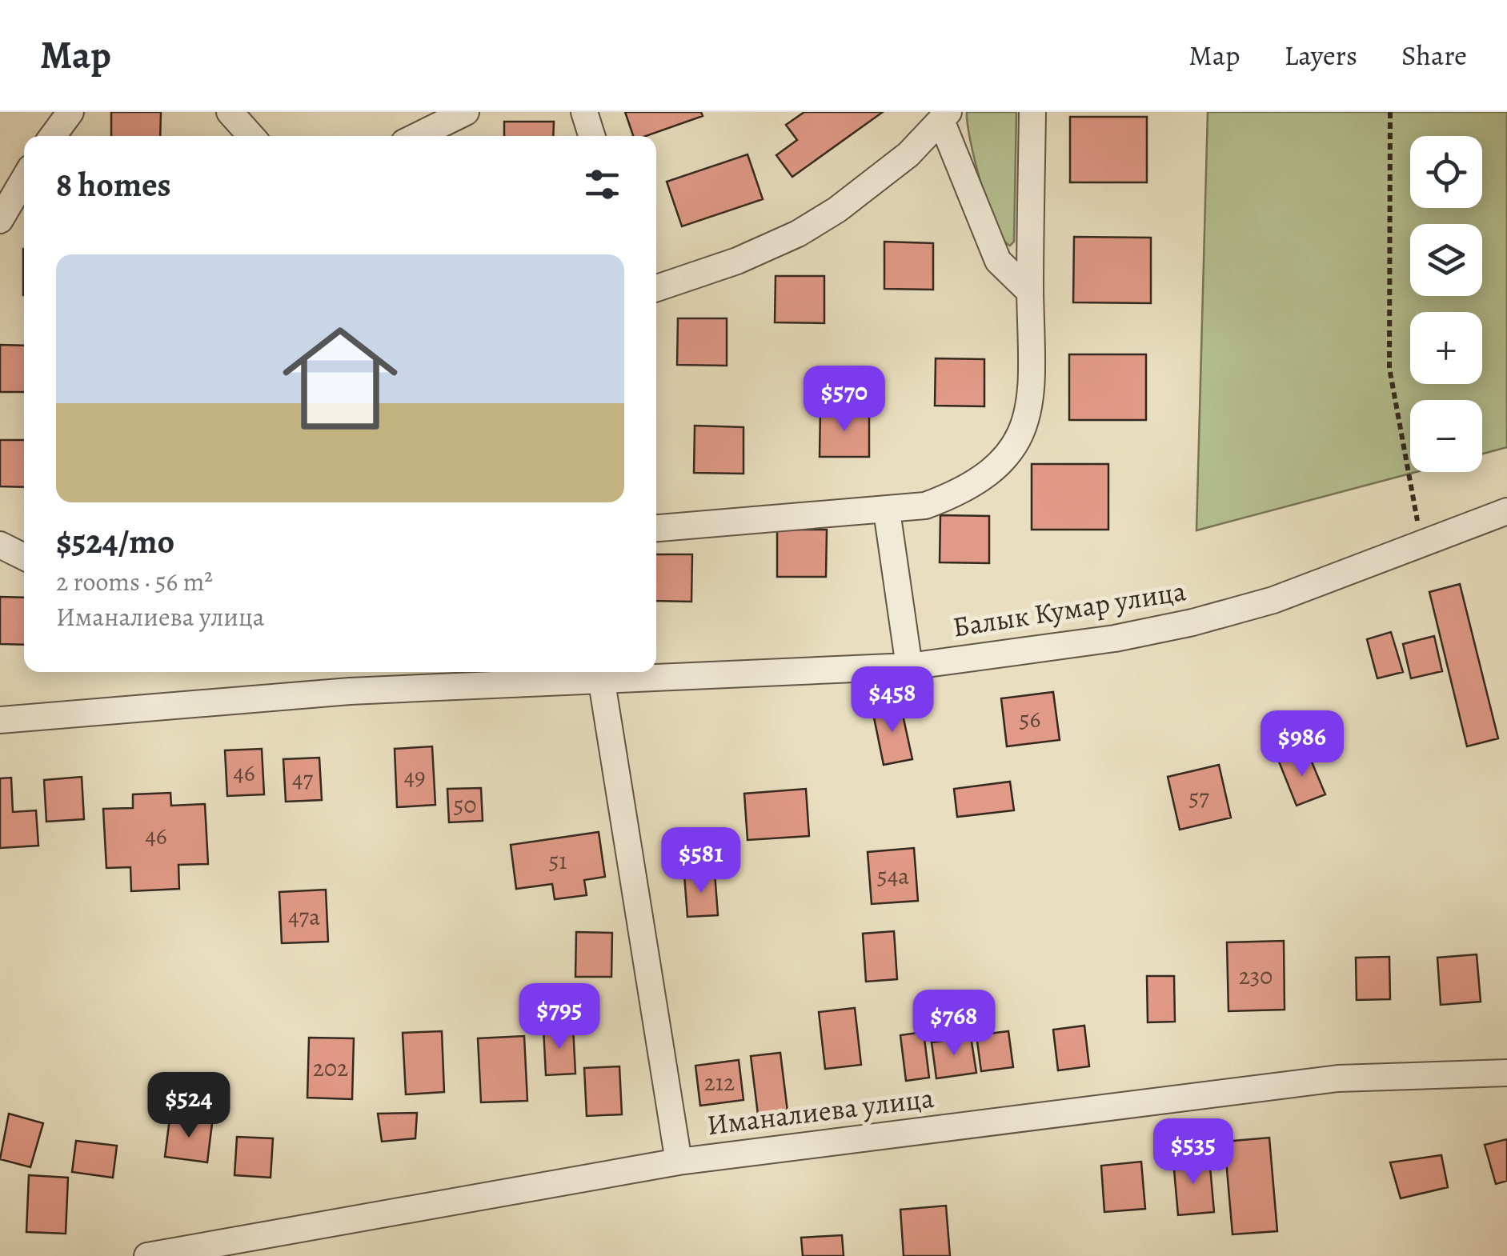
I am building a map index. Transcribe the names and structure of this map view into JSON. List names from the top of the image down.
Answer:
{
  "streets": {
    "street": ["Балык Кумар улица", "Иманалиева улица"]
  },
  "house_numbers": [
    "56",
    "46",
    "49",
    "47",
    "57",
    "50",
    "46",
    "51",
    "54а",
    "47а",
    "230",
    "202",
    "212"
  ],
  "page": {
    "header": "Map",
    "nav": ["Map", "Layers", "Share"],
    "map_buttons": ["+", "−"],
    "heading": "8 homes",
    "list": [
      {
        "name": "$524/mo",
        "note": "2 rooms · 56 m² · Иманалиева улица"
      }
    ],
    "price": [
      "$570",
      "$458",
      "$986",
      "$581",
      "$795",
      "$768",
      "$524",
      "$535"
    ]
  }
}
